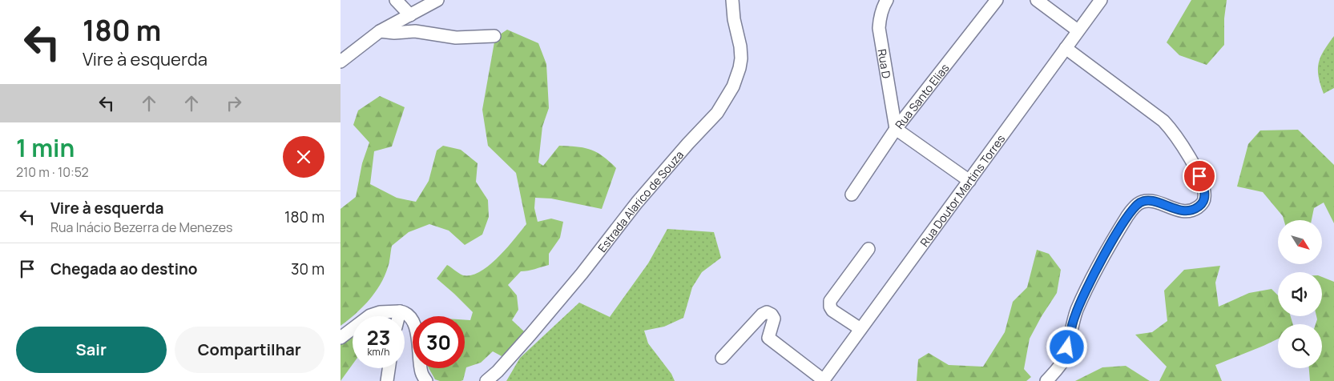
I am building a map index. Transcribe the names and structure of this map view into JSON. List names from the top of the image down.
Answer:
{
  "streets": {
    "street": [
      "Rua D",
      "Rua Santo Elias",
      "Rua Doutor Martins Torres",
      "Estrada Alarico de Souza"
    ]
  },
  "crossings": [
    ["Rua D", "Rua Santo Elias"]
  ],
  "north": "bottom right",
  "page": {
    "turn": ["180 m", "Vire à esquerda"],
    "heading": ["1 min", "210 m · 10:52"],
    "list": [
      {
        "name": "Vire à esquerda",
        "note": "Rua Inácio Bezerra de Menezes",
        "value": "180 m"
      },
      {
        "name": "Chegada ao destino",
        "value": "30 m"
      }
    ],
    "speed": "23 km/h",
    "limit": "30",
    "buttons": ["Sair", "Compartilhar"]
  }
}
